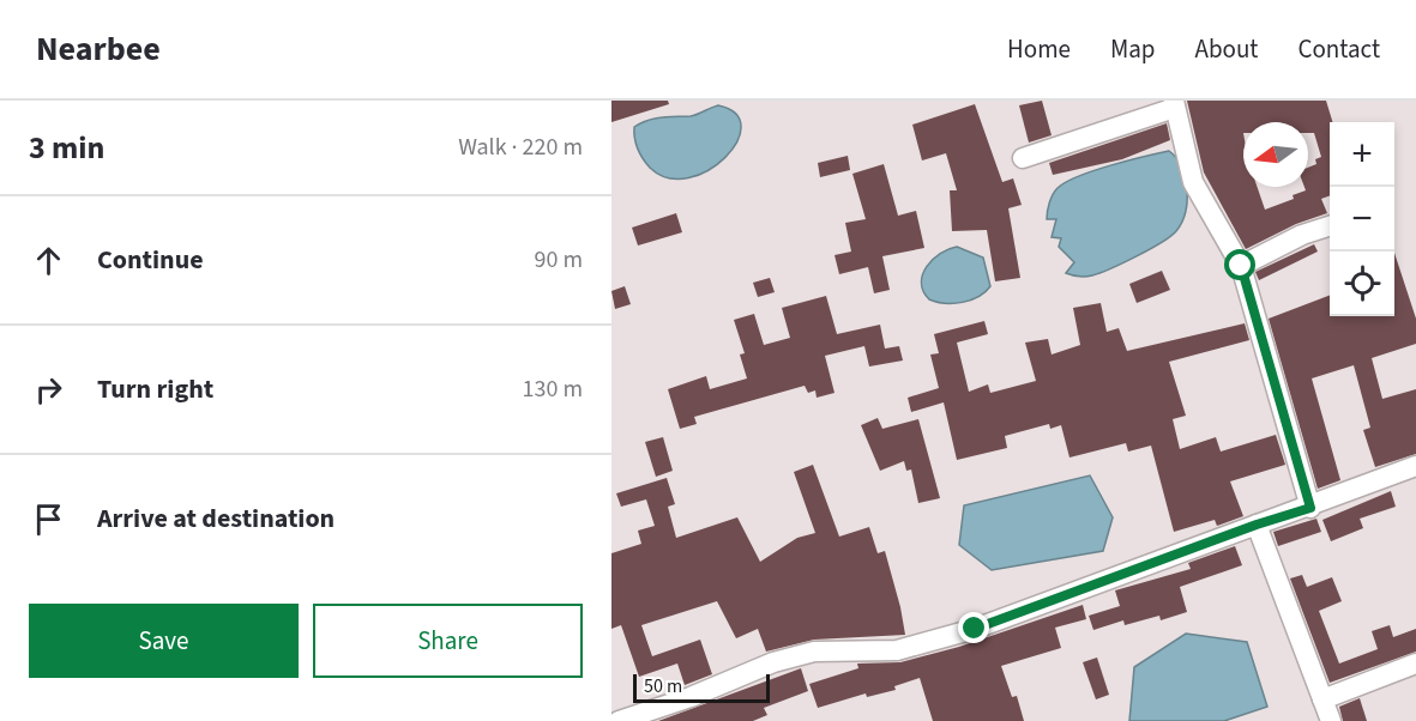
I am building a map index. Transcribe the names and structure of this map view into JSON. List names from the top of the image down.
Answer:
{
  "scale_bar": "50 m",
  "north": "left",
  "page": {
    "header": "Nearbee",
    "nav": [
      "Home",
      "Map",
      "About",
      "Contact"
    ],
    "heading": ["3 min", "Walk · 220 m"],
    "map_buttons": ["+", "−"],
    "list": [
      ["Continue", "90 m"],
      ["Turn right", "130 m"],
      "Arrive at destination"
    ],
    "buttons": ["Save", "Share"],
    "scale": "50 m"
  }
}
